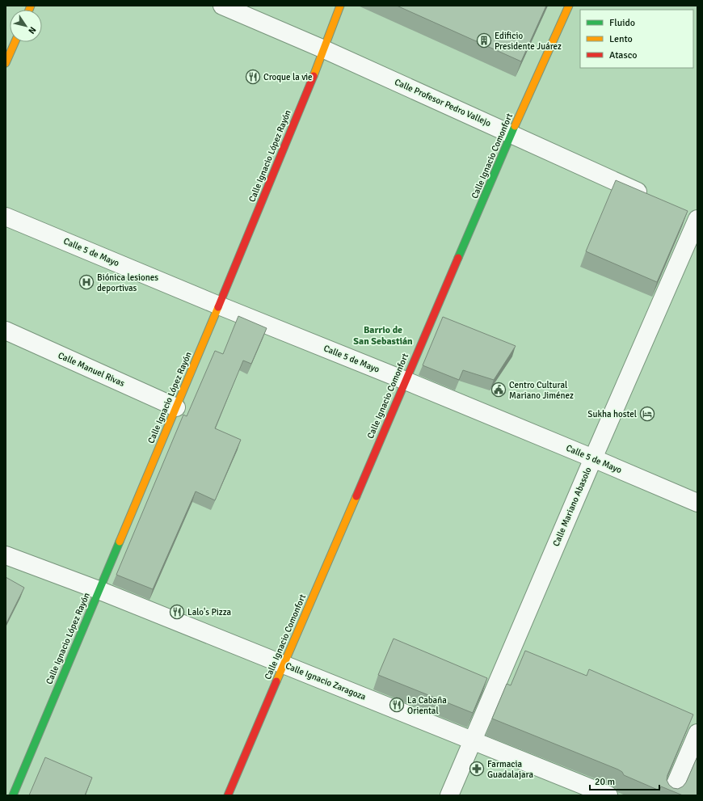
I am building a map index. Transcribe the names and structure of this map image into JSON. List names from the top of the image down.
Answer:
{
  "streets": {
    "street": [
      "Calle Profesor Pedro Vallejo",
      "Calle Ignacio López Rayón",
      "Calle Ignacio Comonfort",
      "Calle 5 de Mayo",
      "Calle Manuel Rivas",
      "Calle Mariano Abasolo",
      "Calle Ignacio Zaragoza"
    ]
  },
  "crossings": [
    ["Calle Profesor Pedro Vallejo", "Calle Ignacio López Rayón"],
    ["Calle Profesor Pedro Vallejo", "Calle Ignacio Comonfort"],
    ["Calle Ignacio López Rayón", "Calle 5 de Mayo"],
    ["Calle Ignacio López Rayón", "Calle Manuel Rivas"],
    ["Calle Ignacio López Rayón", "Calle Ignacio Zaragoza"],
    ["Calle Ignacio Comonfort", "Calle 5 de Mayo"],
    ["Calle Ignacio Comonfort", "Calle Ignacio Zaragoza"],
    ["Calle 5 de Mayo", "Calle Mariano Abasolo"],
    ["Calle Mariano Abasolo", "Calle Ignacio Zaragoza"]
  ],
  "districts": ["Barrio de San Sebastián"],
  "places": {
    "building": ["Edificio Presidente Juárez"],
    "restaurant": ["Croque la vie", "Lalo's Pizza", "La Cabaña Oriental"],
    "hospital": ["Biónica lesiones deportivas"],
    "public building": ["Centro Cultural Mariano Jiménez"],
    "hotel": ["Sukha hostel"],
    "pharmacy": ["Farmacia Guadalajara"]
  },
  "legend": ["Fluido", "Lento", "Atasco"],
  "scale_bar": "20 m",
  "north": "bottom right"
}
